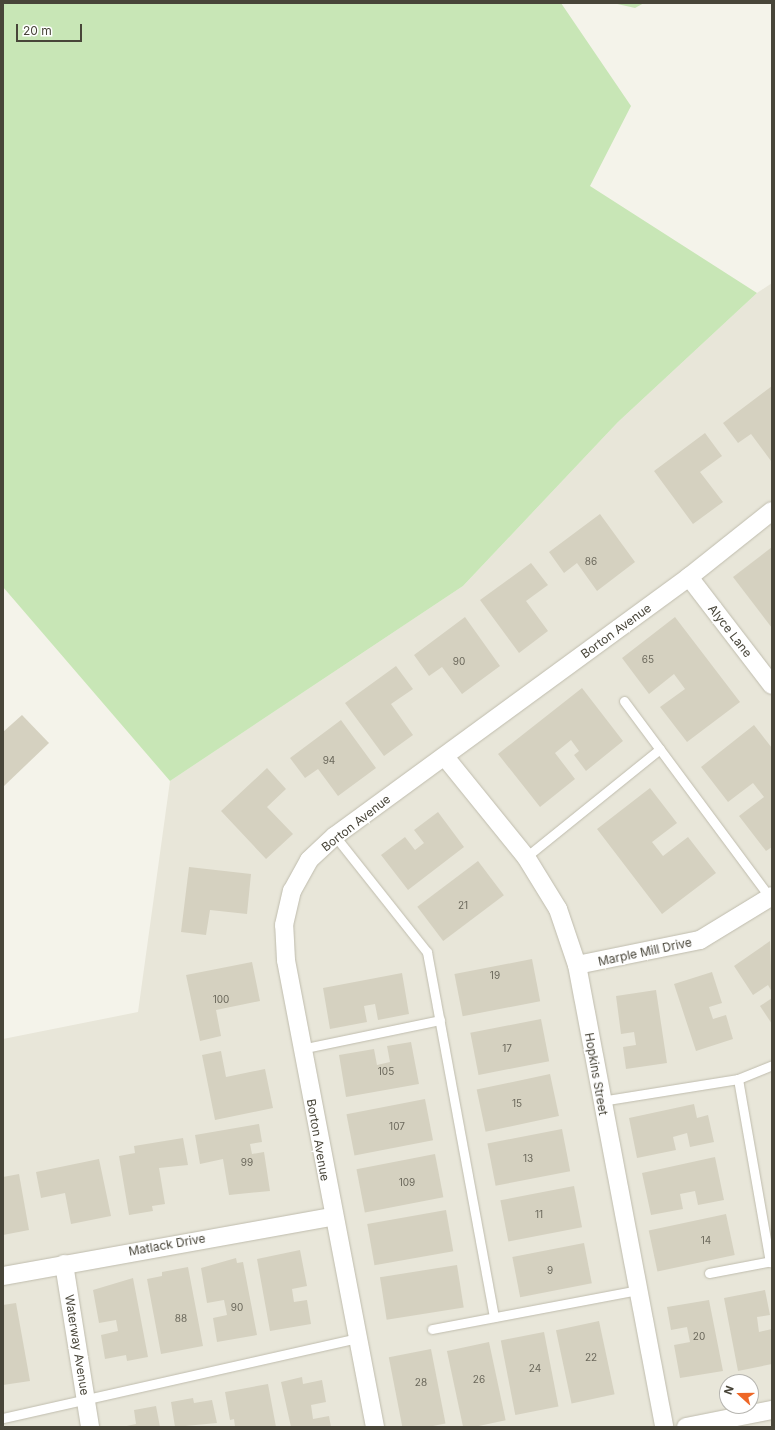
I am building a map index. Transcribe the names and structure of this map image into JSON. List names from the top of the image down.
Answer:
{
  "streets": {
    "street": [
      "Borton Avenue",
      "Alyce Lane",
      "Marple Mill Drive",
      "Hopkins Street",
      "Matlack Drive",
      "Waterway Avenue"
    ]
  },
  "crossings": [
    ["Borton Avenue", "Alyce Lane"],
    ["Borton Avenue", "Hopkins Street"],
    ["Borton Avenue", "Matlack Drive"],
    ["Marple Mill Drive", "Hopkins Street"],
    ["Matlack Drive", "Waterway Avenue"]
  ],
  "house_numbers": [
    "86",
    "65",
    "90",
    "94",
    "21",
    "19",
    "100",
    "17",
    "105",
    "15",
    "107",
    "13",
    "99",
    "109",
    "11",
    "14",
    "9",
    "90",
    "88",
    "20",
    "22",
    "24",
    "26",
    "28"
  ],
  "scale_bar": "20 m",
  "north": "left"
}
